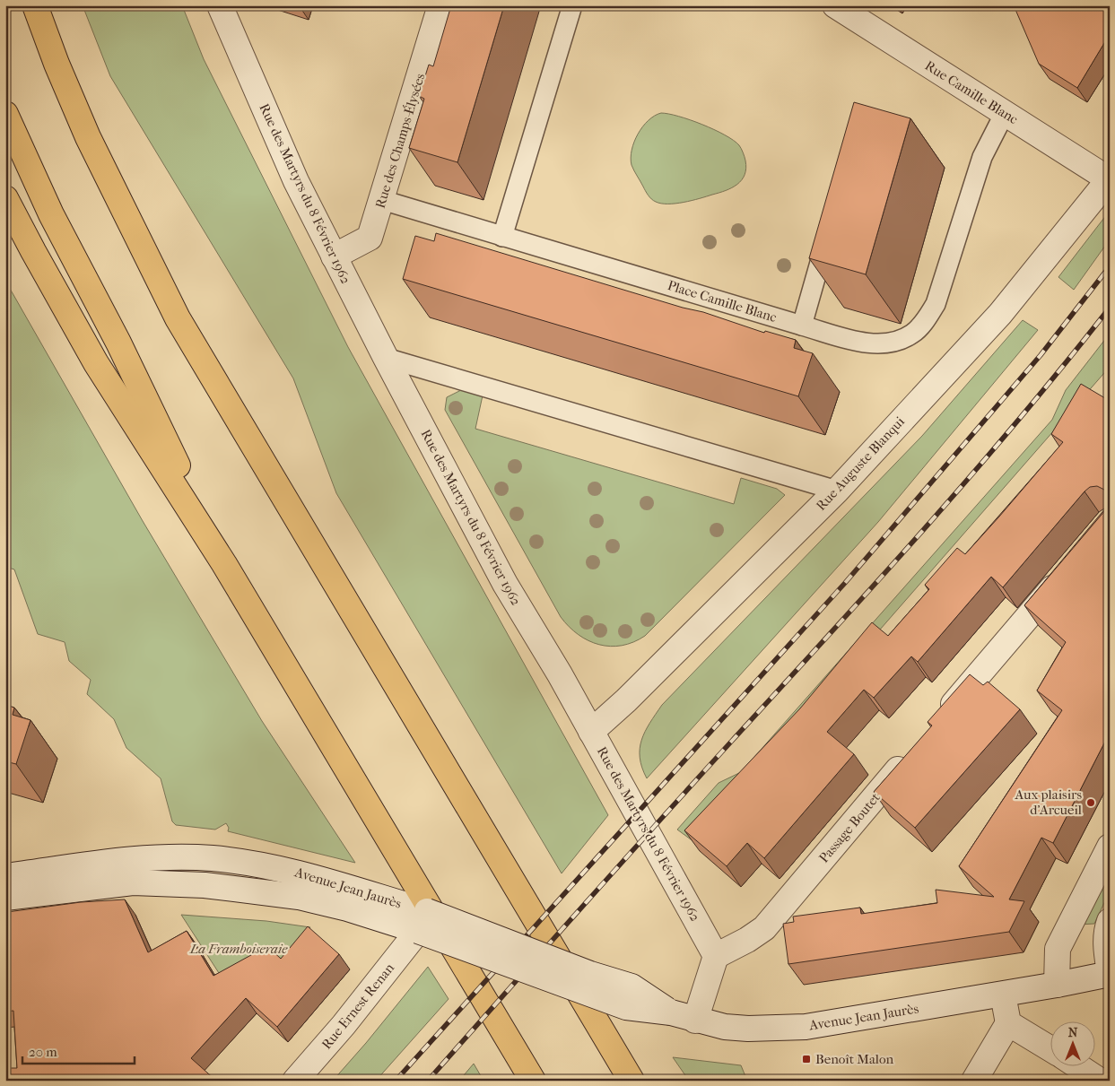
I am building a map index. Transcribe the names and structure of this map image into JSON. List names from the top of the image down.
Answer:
{
  "streets": {
    "street": [
      "Rue Camille Blanc",
      "Rue des Champs-Élysées",
      "Rue des Martyrs du 8 Février 1962",
      "Rue Auguste Blanqui",
      "Passage Boutet",
      "Avenue Jean Jaurès",
      "Rue Ernest Renan"
    ],
    "lane": ["Place Camille Blanc"]
  },
  "crossings": [
    ["Rue Camille Blanc", "Place Camille Blanc"],
    ["Rue Camille Blanc", "Rue Auguste Blanqui"],
    ["Rue des Champs-Élysées", "Rue des Martyrs du 8 Février 1962"],
    ["Rue des Champs-Élysées", "Place Camille Blanc"],
    ["Rue des Martyrs du 8 Février 1962", "Rue Auguste Blanqui"],
    ["Rue des Martyrs du 8 Février 1962", "Passage Boutet"],
    ["Avenue Jean Jaurès", "Rue Ernest Renan"]
  ],
  "parks": ["La Framboiseraie"],
  "places": {
    "other": ["Aux plaisirs d'Arcueil"],
    "transit": ["Benoît Malon"]
  },
  "scale_bar": "20 m",
  "north": "top"
}
